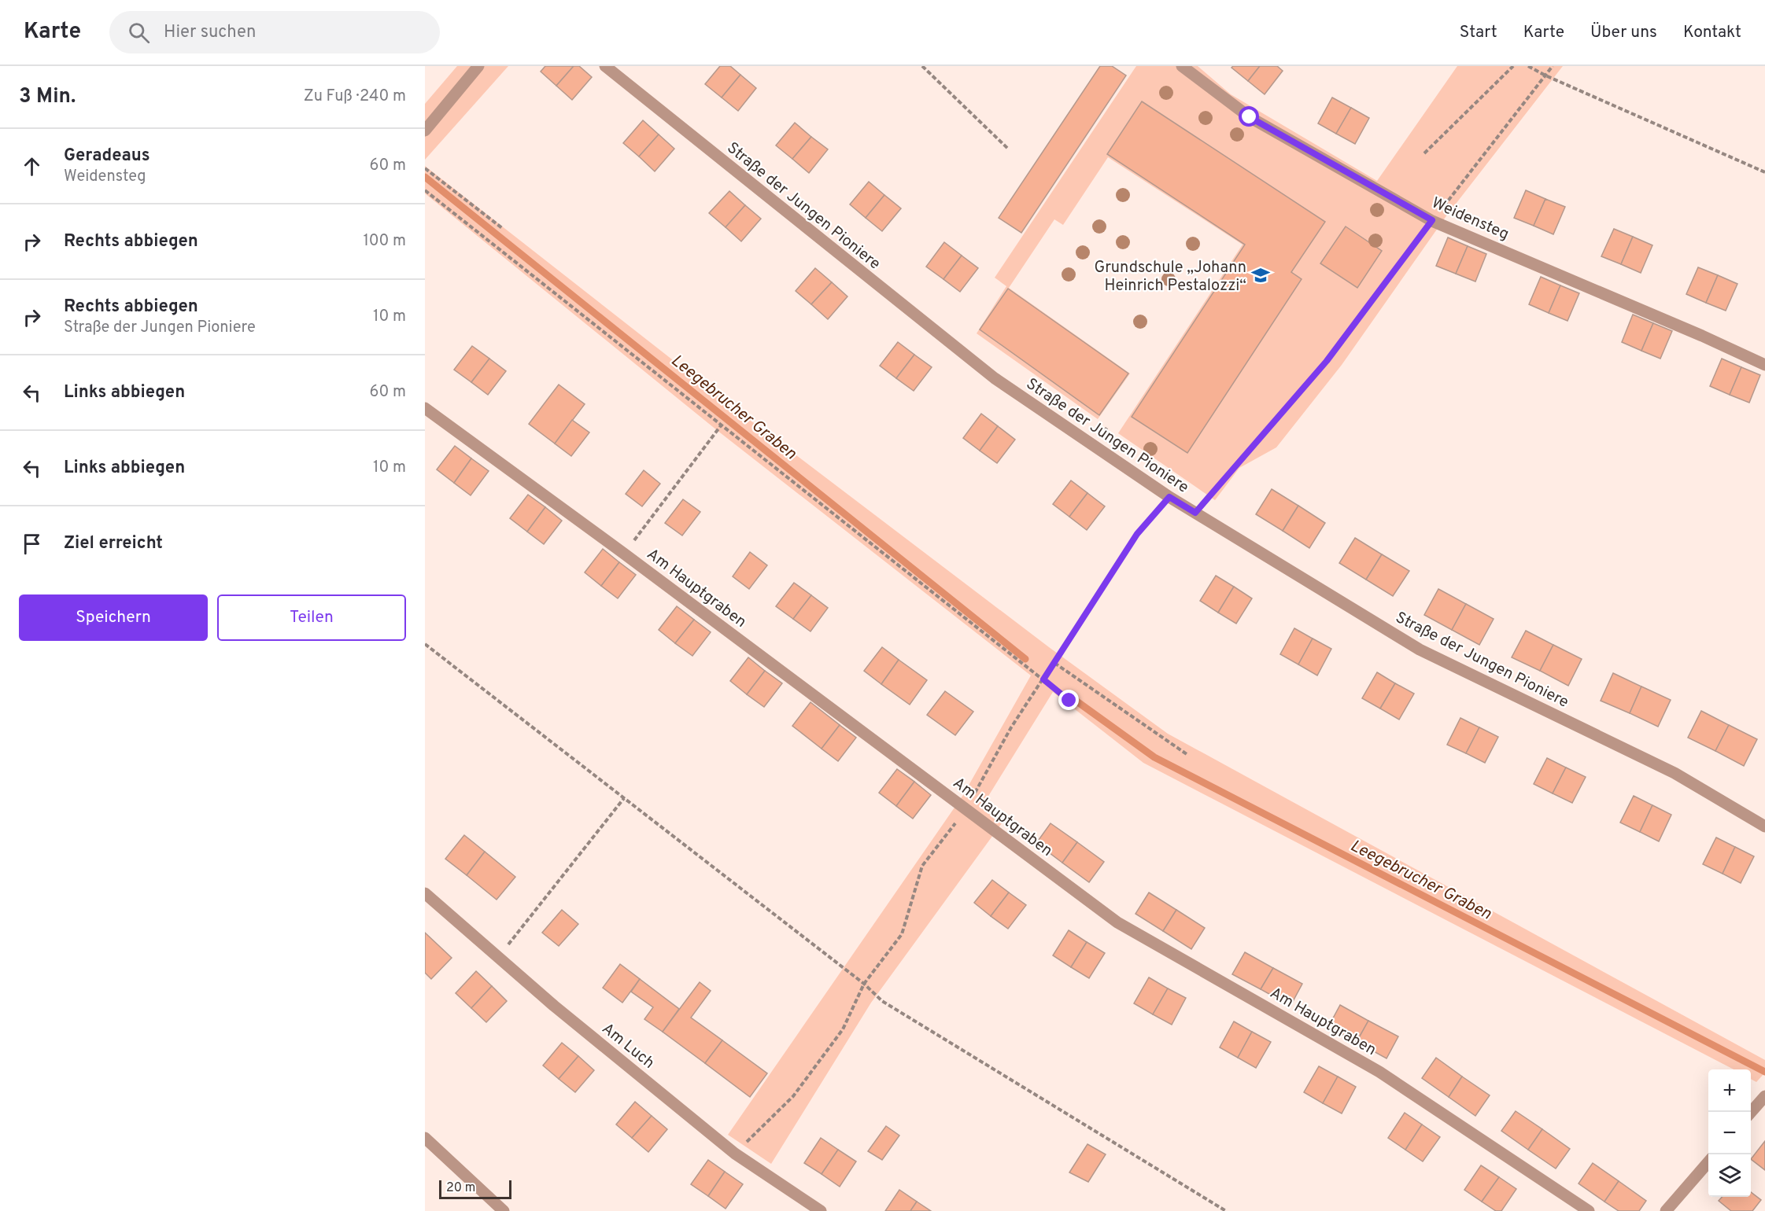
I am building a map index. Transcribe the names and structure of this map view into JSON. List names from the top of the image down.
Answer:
{
  "streets": {
    "street": [
      "Straße der Jungen Pioniere",
      "Weidensteg",
      "Am Hauptgraben",
      "Am Luch"
    ]
  },
  "water": ["Leegebrucher Graben"],
  "places": {
    "school or university": ["Grundschule „Johann Heinrich Pestalozzi“"]
  },
  "scale_bar": "20 m",
  "page": {
    "header": "Karte",
    "search": "Hier suchen",
    "nav": [
      "Start",
      "Karte",
      "Über uns",
      "Kontakt"
    ],
    "heading": ["3 Min.", "Zu Fuß · 240 m"],
    "list": [
      ["Geradeaus", "Weidensteg", "60 m"],
      ["Rechts abbiegen", "100 m"],
      ["Rechts abbiegen", "Straße der Jungen Pioniere", "10 m"],
      ["Links abbiegen", "60 m"],
      ["Links abbiegen", "10 m"],
      "Ziel erreicht"
    ],
    "buttons": ["Speichern", "Teilen"],
    "map_buttons": ["+", "−"],
    "scale": "20 m"
  }
}
